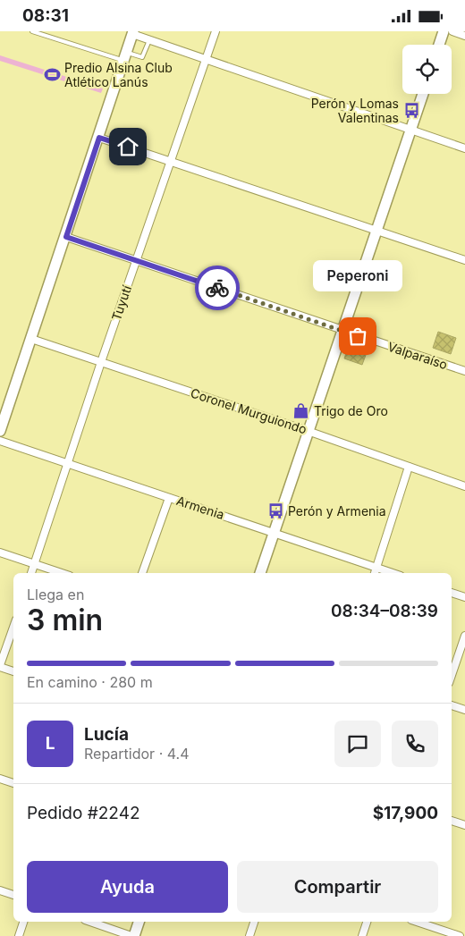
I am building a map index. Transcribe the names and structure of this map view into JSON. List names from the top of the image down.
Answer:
{
  "streets": {
    "street": [
      "Tuyutí",
      "Valparaíso",
      "Coronel Murguiondo",
      "Armenia"
    ]
  },
  "crossings": [
    ["Tuyutí", "Valparaíso"],
    ["Tuyutí", "Coronel Murguiondo"],
    ["Tuyutí", "Armenia"]
  ],
  "places": {
    "sports": ["Predio Alsina Club Atlético Lanús"],
    "bus stop": ["Perón y Lomas Valentinas", "Perón y Armenia"],
    "other": ["Peperoni"],
    "shop": ["Trigo de Oro"]
  },
  "page": {
    "status": "08:31",
    "bubble": "Peperoni",
    "heading": ["3 min", "Llega en", "08:34–08:39"],
    "panel": [
      "Lucía",
      "Repartidor · 4.4",
      "Pedido #2242",
      "$17,900"
    ],
    "bar": "En camino · 280 m",
    "round": "L",
    "buttons": ["Ayuda", "Compartir"]
  }
}
